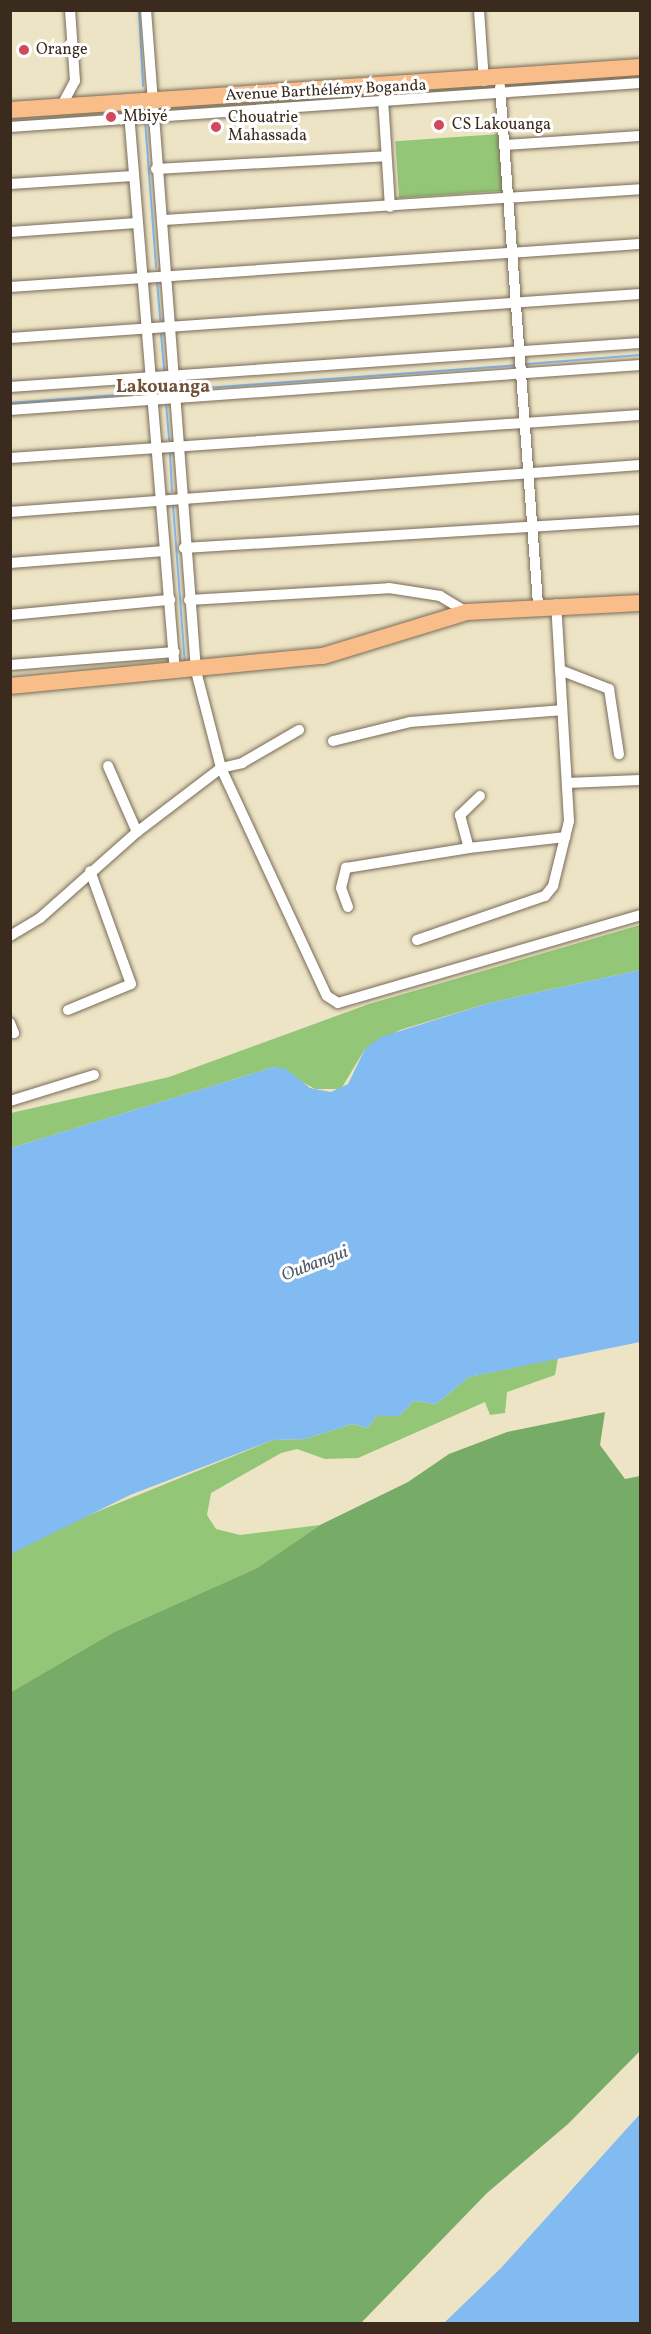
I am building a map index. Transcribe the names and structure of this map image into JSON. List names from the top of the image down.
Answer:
{
  "streets": {
    "main road": ["Avenue Barthélémy Boganda"]
  },
  "districts": ["Lakouanga"],
  "water": ["Oubangui"],
  "places": [
    "Orange",
    "Mbiyé",
    "CS Lakouanga",
    "Chouatrie Mahassada"
  ]
}
